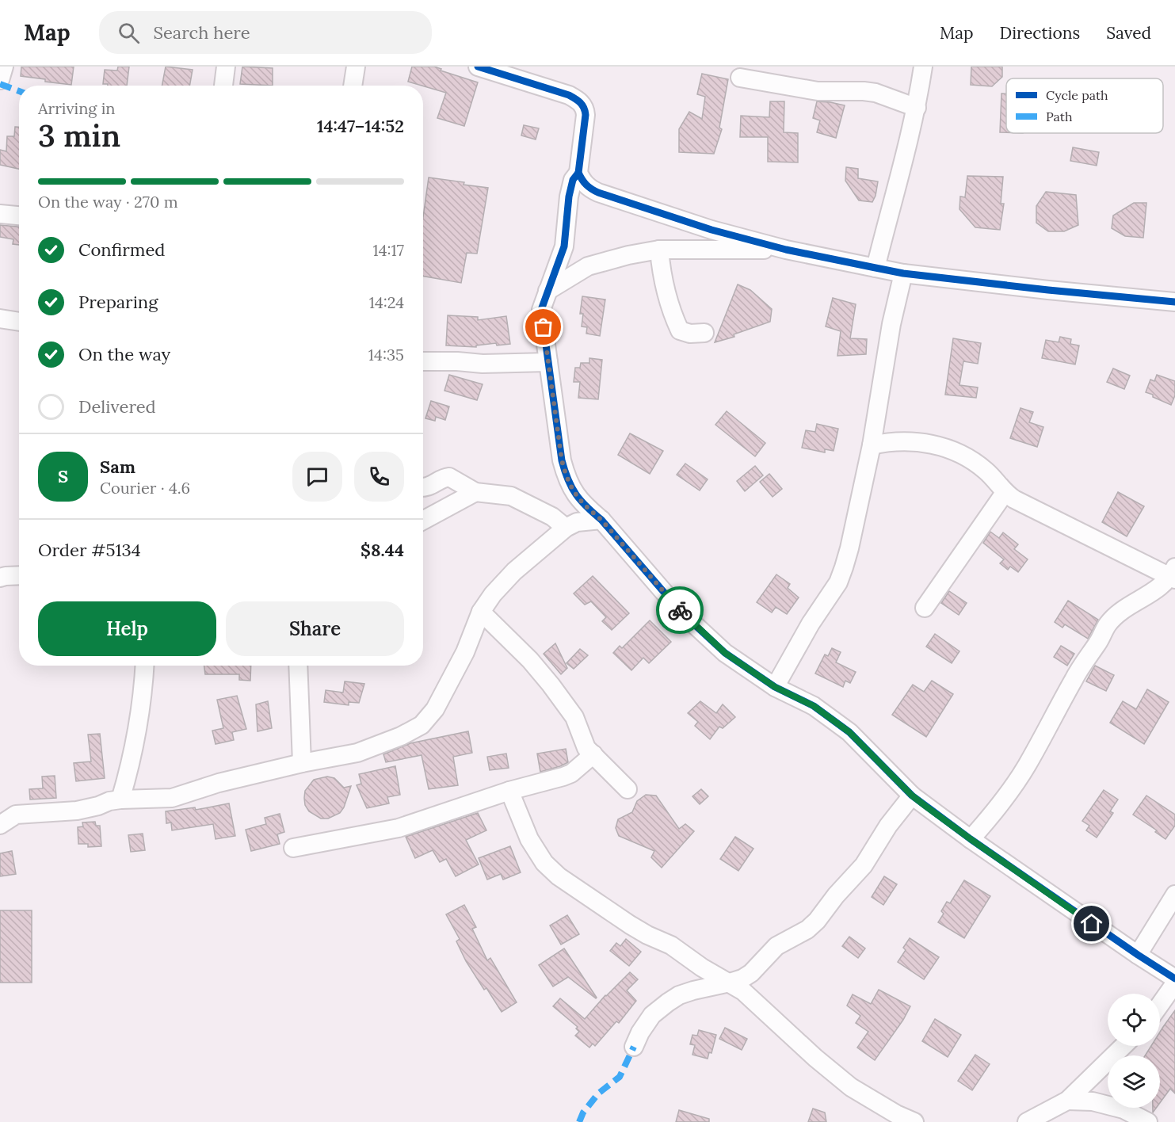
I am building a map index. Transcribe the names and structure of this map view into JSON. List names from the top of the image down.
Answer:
{
  "legend": ["Cycle path", "Path"],
  "page": {
    "header": "Map",
    "search": "Search here",
    "nav": ["Map", "Directions", "Saved"],
    "heading": ["3 min", "Arriving in", "14:47–14:52"],
    "panel": [
      "Sam",
      "Courier · 4.6",
      "Order #5134",
      "$8.44"
    ],
    "bar": "On the way · 270 m",
    "list": [
      ["Confirmed", "14:17"],
      ["Preparing", "14:24"],
      ["On the way", "14:35"],
      "Delivered"
    ],
    "round": "S",
    "buttons": ["Help", "Share"]
  }
}
